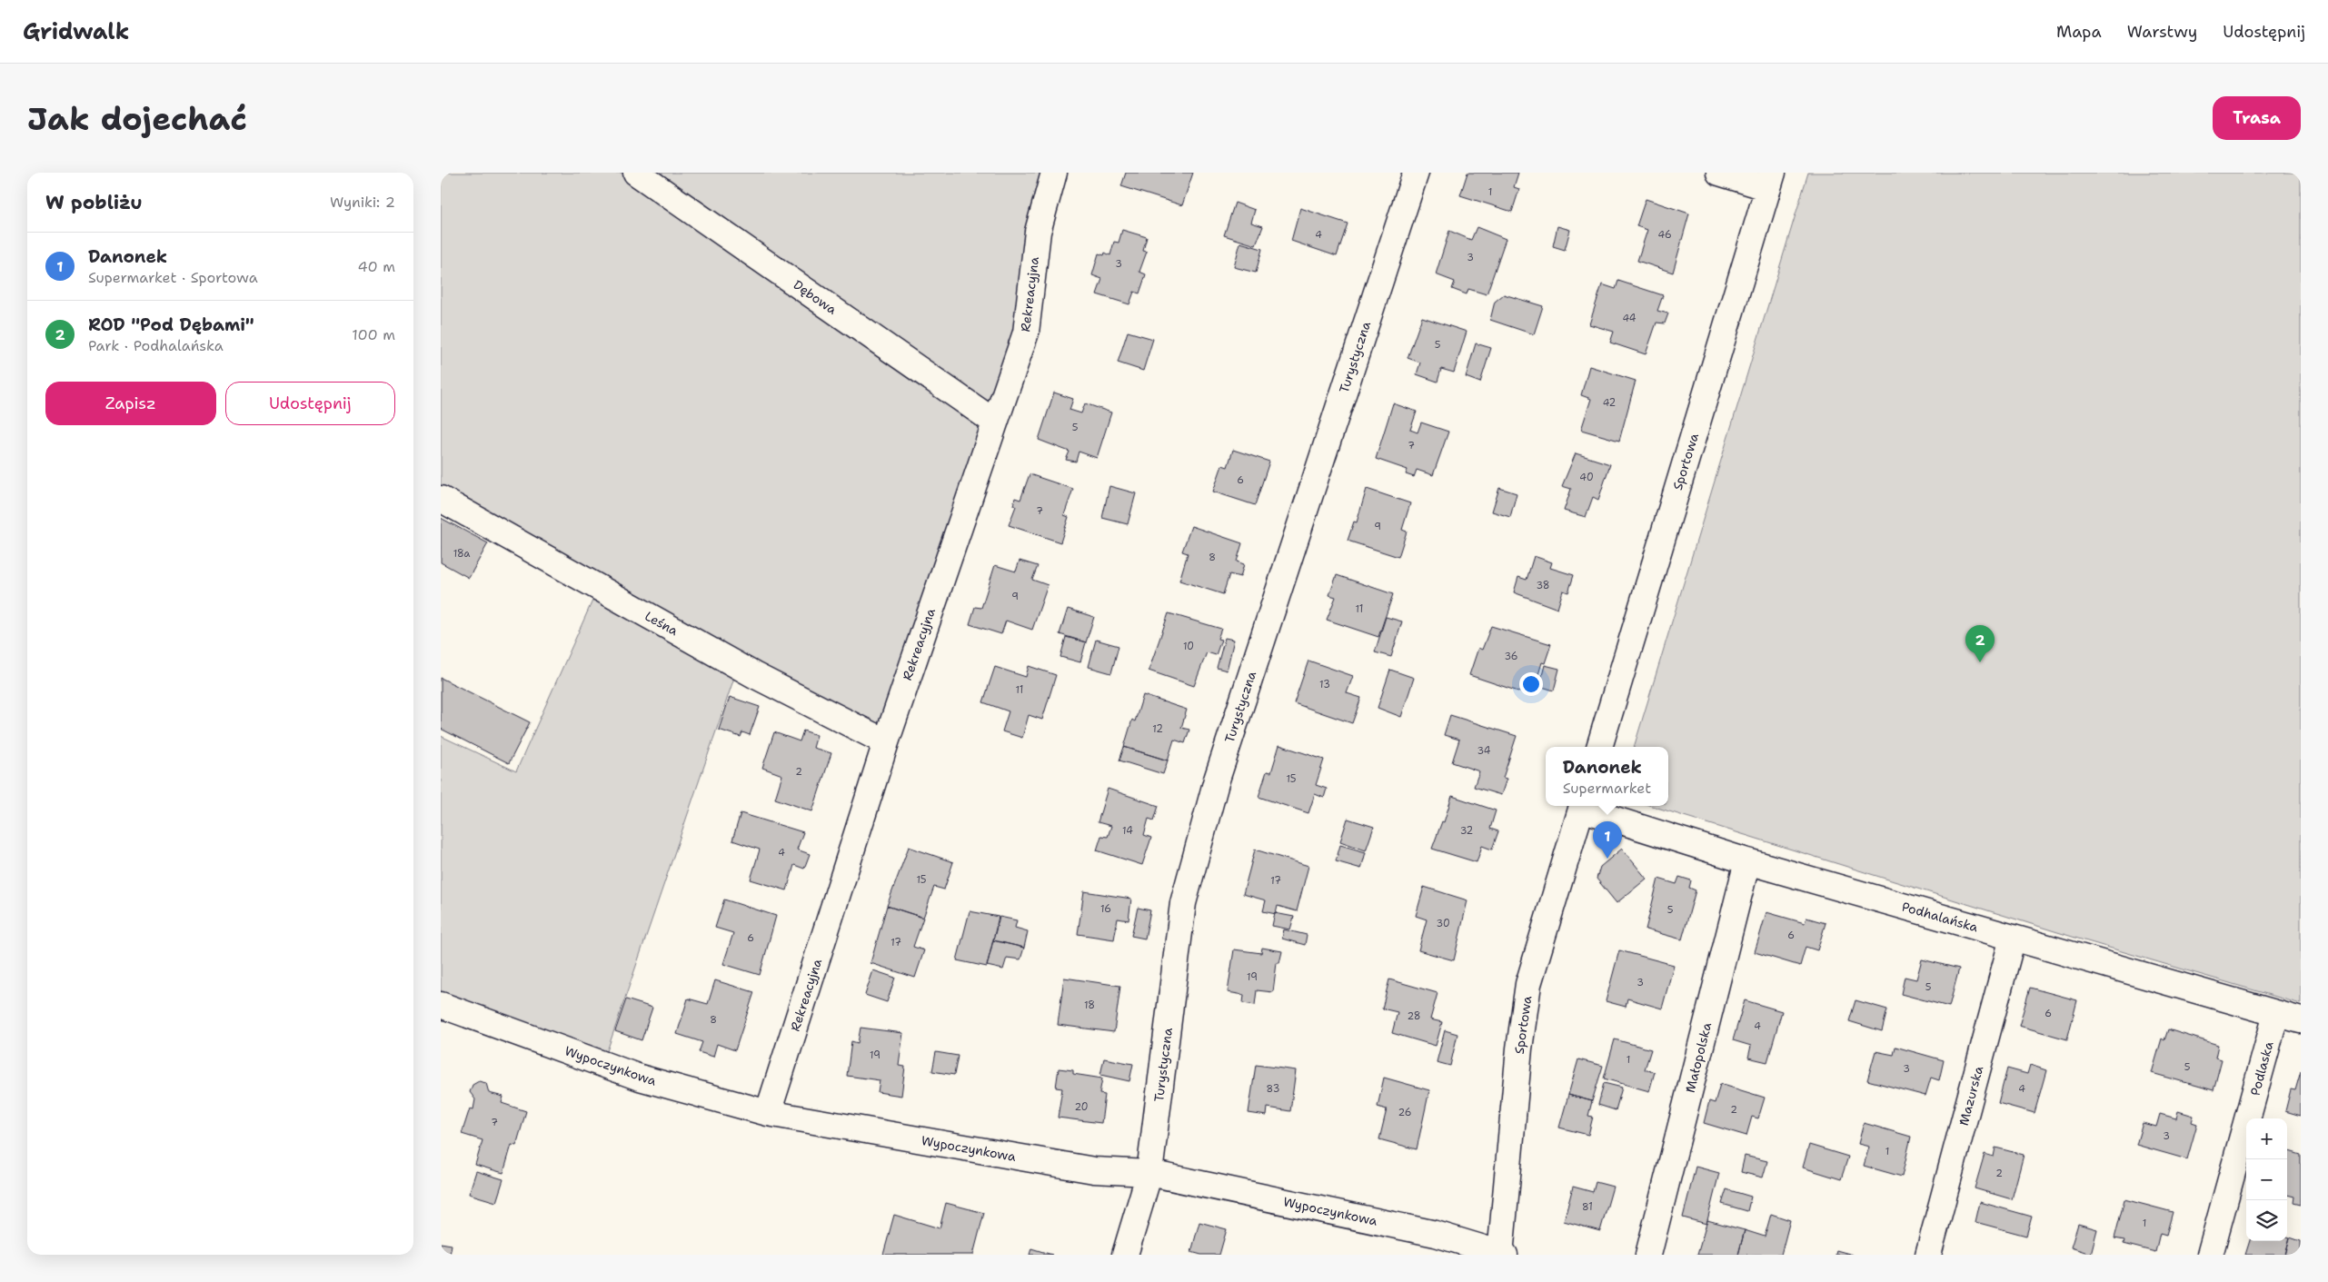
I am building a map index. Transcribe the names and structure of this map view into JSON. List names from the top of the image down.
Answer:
{
  "streets": {
    "street": [
      "Rekreacyjna",
      "Dębowa",
      "Turystyczna",
      "Sportowa",
      "Leśna",
      "Podhalańska",
      "Małopolska",
      "Wypoczynkowa",
      "Podlaska",
      "Mazurska"
    ]
  },
  "crossings": [
    ["Rekreacyjna", "Dębowa"],
    ["Rekreacyjna", "Leśna"],
    ["Rekreacyjna", "Wypoczynkowa"],
    ["Turystyczna", "Wypoczynkowa"],
    ["Sportowa", "Podhalańska"],
    ["Sportowa", "Wypoczynkowa"],
    ["Podhalańska", "Małopolska"],
    ["Podhalańska", "Podlaska"],
    ["Podhalańska", "Mazurska"]
  ],
  "house_numbers": [
    "1",
    "4",
    "46",
    "3",
    "3",
    "44",
    "5",
    "42",
    "5",
    "7",
    "40",
    "6",
    "7",
    "9",
    "18a",
    "8",
    "38",
    "9",
    "11",
    "10",
    "36",
    "13",
    "11",
    "12",
    "34",
    "2",
    "15",
    "14",
    "32",
    "4",
    "15",
    "17",
    "16",
    "5",
    "30",
    "6",
    "6",
    "17",
    "19",
    "3",
    "5",
    "18",
    "6",
    "28",
    "8",
    "4",
    "19",
    "1",
    "5",
    "3",
    "83",
    "4",
    "20",
    "2",
    "26",
    "7",
    "3",
    "1",
    "2",
    "81",
    "1"
  ],
  "page": {
    "header": "Gridwalk",
    "nav": ["Mapa", "Warstwy", "Udostępnij"],
    "buttons": [
      "Trasa",
      ["Zapisz", "Udostępnij"]
    ],
    "title": "Jak dojechać",
    "heading": ["W pobliżu", "Wyniki: 2"],
    "list": [
      {
        "mark": "1",
        "name": "Danonek",
        "note": "Supermarket · Sportowa",
        "value": "40 m"
      },
      {
        "mark": "2",
        "name": "ROD \"Pod Dębami\"",
        "note": "Park · Podhalańska",
        "value": "100 m"
      }
    ],
    "pins": ["2", "1"],
    "popup": ["Danonek", "Supermarket"],
    "map_buttons": ["+", "−"]
  }
}
